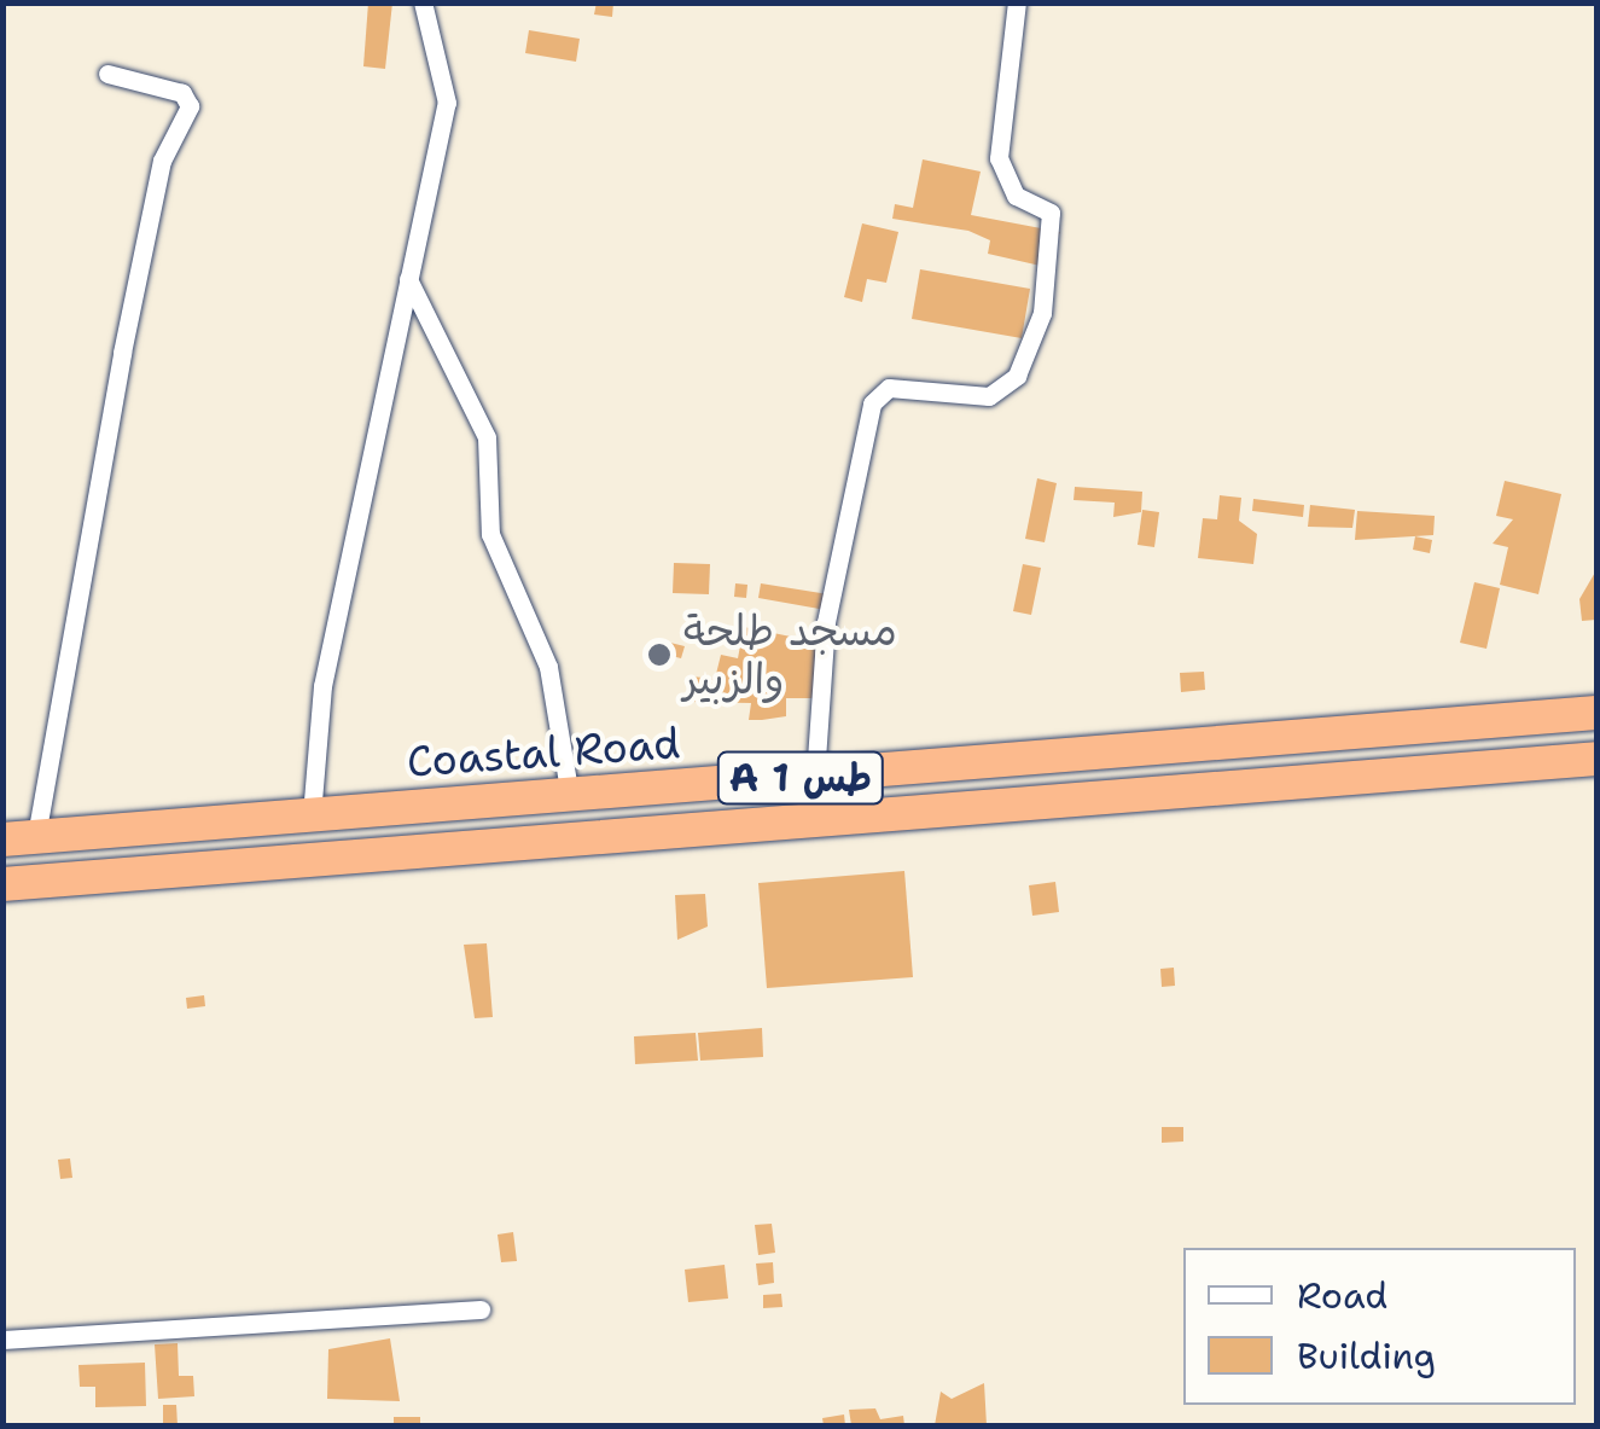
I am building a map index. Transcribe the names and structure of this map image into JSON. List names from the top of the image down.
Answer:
{
  "streets": {
    "highway": ["Coastal Road", "A 1 طس"]
  },
  "places": ["مسجد طلحة والزبير"],
  "legend": ["Road", "Building"]
}
